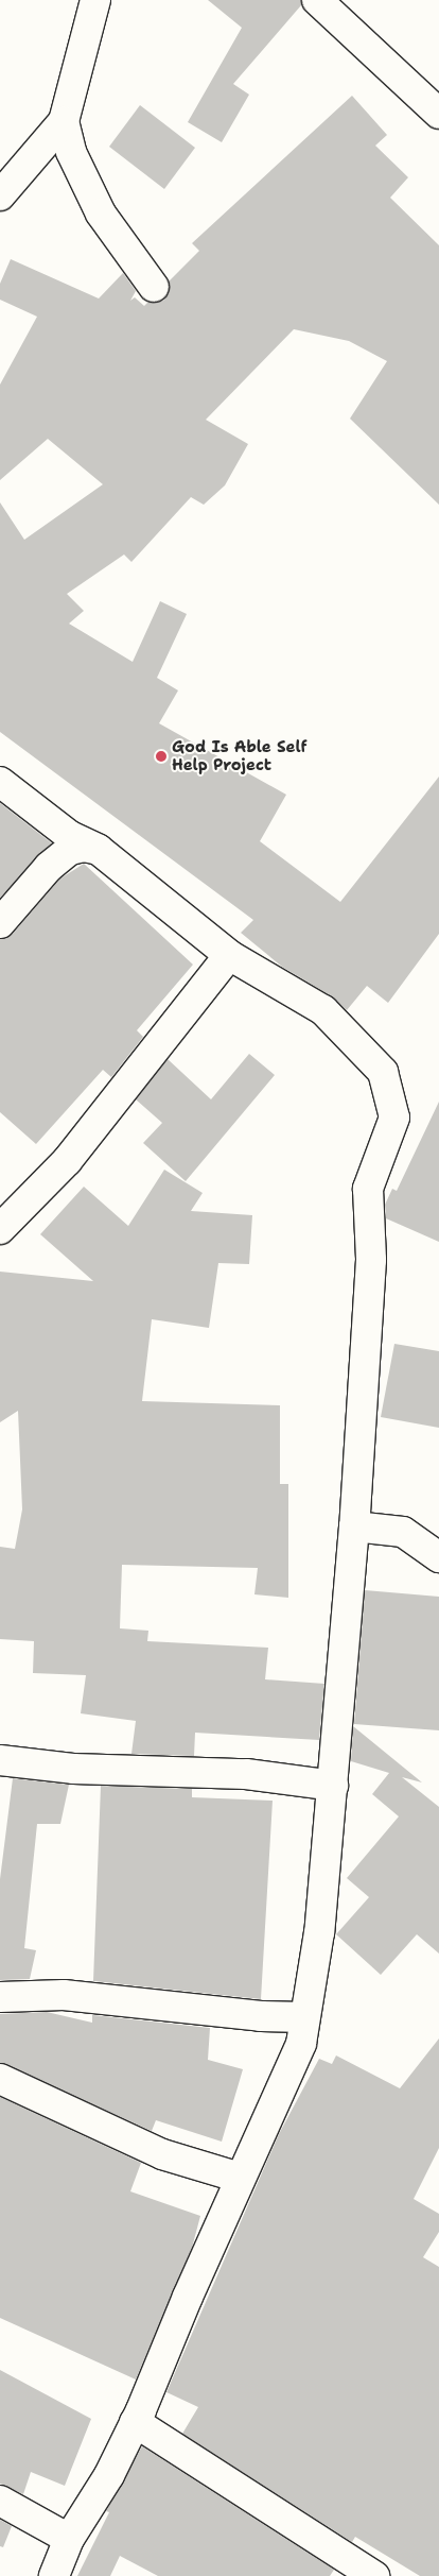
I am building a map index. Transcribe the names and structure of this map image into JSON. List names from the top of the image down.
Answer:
{
  "places": ["God Is Able Self Help Project"]
}
